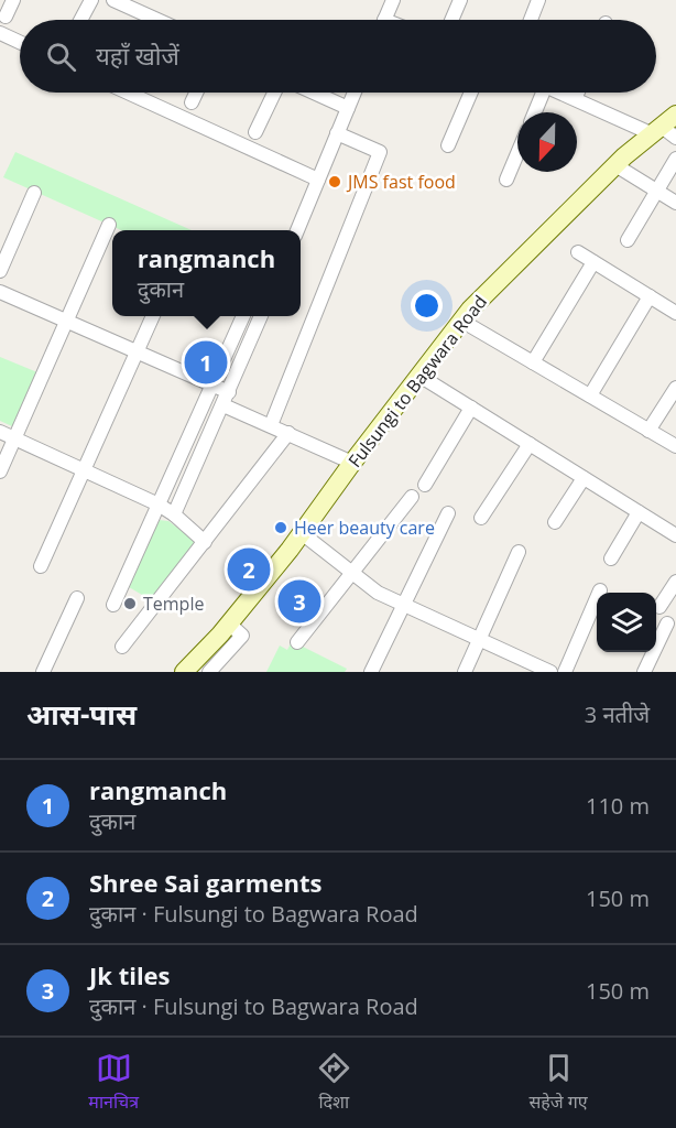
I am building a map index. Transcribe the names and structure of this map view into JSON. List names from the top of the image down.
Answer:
{
  "streets": {
    "street": ["Fulsungi to Bagwara Road"]
  },
  "places": ["JMS fast food", "Heer beauty care", "Temple"],
  "north": "bottom",
  "page": {
    "search": "यहाँ खोजें",
    "popup": ["rangmanch", "दुकान"],
    "pins": ["1", "2", "3"],
    "heading": ["आस-पास", "3 नतीजे"],
    "list": [
      {
        "mark": "1",
        "name": "rangmanch",
        "note": "दुकान",
        "value": "110 m"
      },
      {
        "mark": "2",
        "name": "Shree Sai garments",
        "note": "दुकान · Fulsungi to Bagwara Road",
        "value": "150 m"
      },
      {
        "mark": "3",
        "name": "Jk tiles",
        "note": "दुकान · Fulsungi to Bagwara Road",
        "value": "150 m"
      }
    ],
    "nav": ["मानचित्र", "दिशा", "सहेजे गए"]
  }
}
